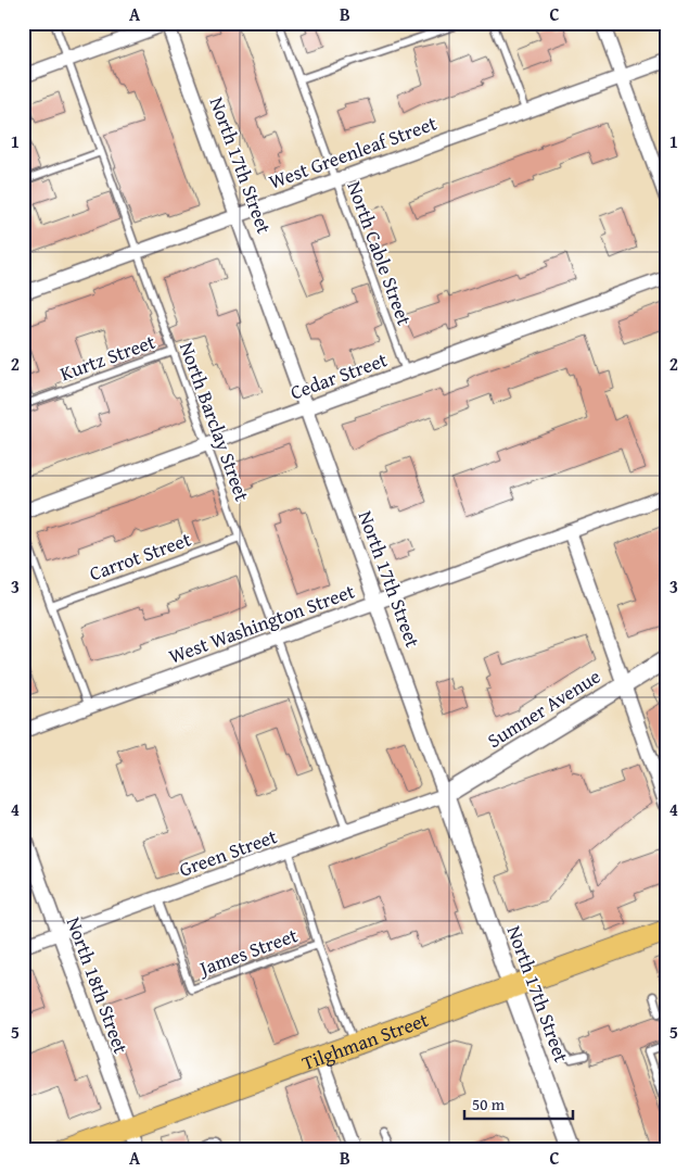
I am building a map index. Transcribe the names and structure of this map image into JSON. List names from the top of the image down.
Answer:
{
  "streets": {
    "main road": ["Tilghman Street"],
    "street": [
      "West Greenleaf Street",
      "North 17th Street",
      "Cedar Street",
      "West Washington Street",
      "Sumner Avenue",
      "Green Street",
      "North 18th Street"
    ],
    "lane": [
      "North Cable Street",
      "Kurtz Street",
      "North Barclay Street",
      "Carrot Street",
      "James Street"
    ]
  },
  "crossings": [
    ["West Greenleaf Street", "North 17th Street"],
    ["West Greenleaf Street", "North Cable Street"],
    ["West Greenleaf Street", "North Barclay Street"],
    ["North 17th Street", "Cedar Street"],
    ["North 17th Street", "West Washington Street"],
    ["North 17th Street", "Sumner Avenue"],
    ["North 17th Street", "Green Street"],
    ["North 17th Street", "Tilghman Street"],
    ["North Cable Street", "Cedar Street"],
    ["Kurtz Street", "North Barclay Street"],
    ["Cedar Street", "North Barclay Street"],
    ["North Barclay Street", "Carrot Street"],
    ["North Barclay Street", "West Washington Street"],
    ["North Barclay Street", "Green Street"],
    ["Sumner Avenue", "Green Street"],
    ["Green Street", "James Street"],
    ["Green Street", "North 18th Street"],
    ["North 18th Street", "Tilghman Street"]
  ],
  "scale_bar": "50 m",
  "grid": {
    "columns": ["A", "B", "C"],
    "rows": [
      "1",
      "2",
      "3",
      "4",
      "5"
    ]
  }
}
